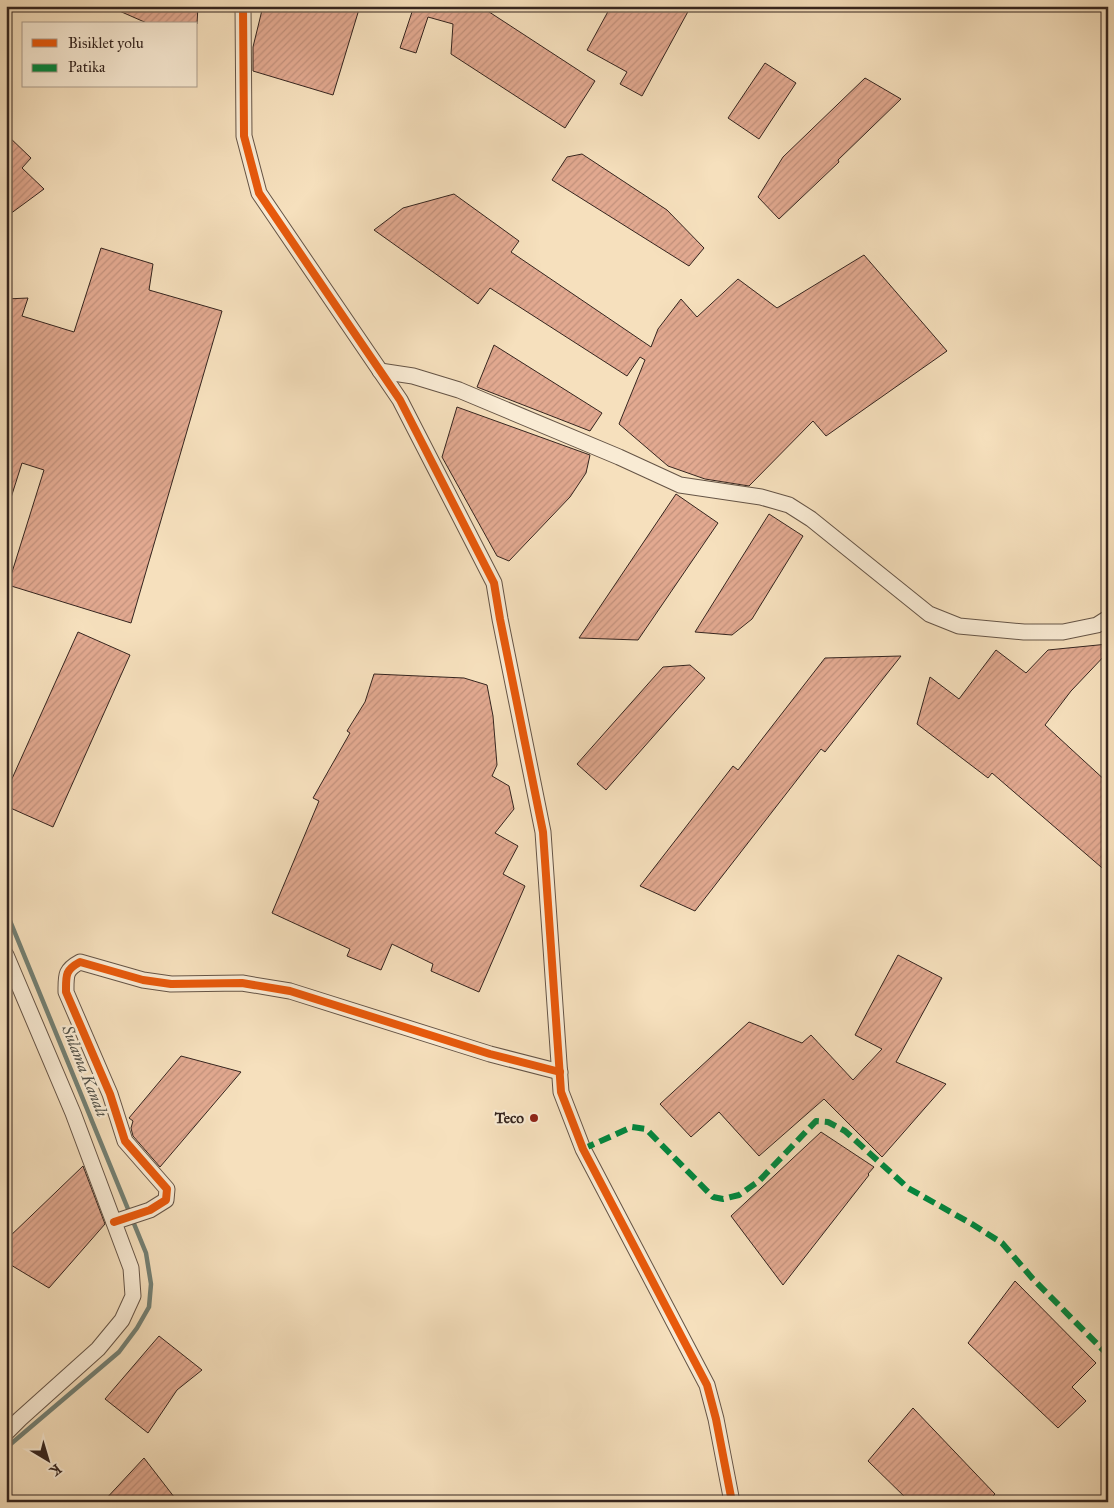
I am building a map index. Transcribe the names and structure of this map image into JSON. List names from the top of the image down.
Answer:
{
  "water": ["Sulama Kanalı"],
  "places": ["Teco"],
  "legend": ["Bisiklet yolu", "Patika"],
  "north": "bottom right"
}
